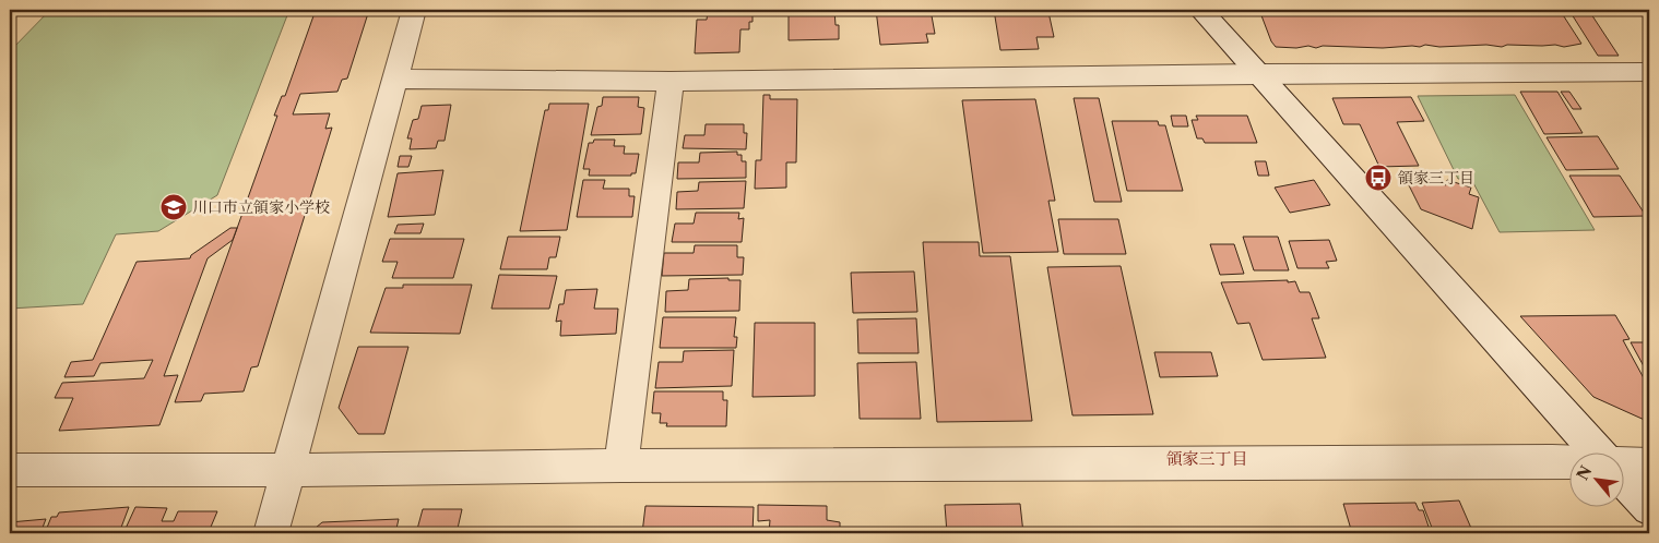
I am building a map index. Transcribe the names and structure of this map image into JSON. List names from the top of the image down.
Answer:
{
  "districts": ["領家三丁目"],
  "places": {
    "bus stop": ["領家三丁目"],
    "school or university": ["川口市立領家小学校"]
  },
  "north": "top left"
}
